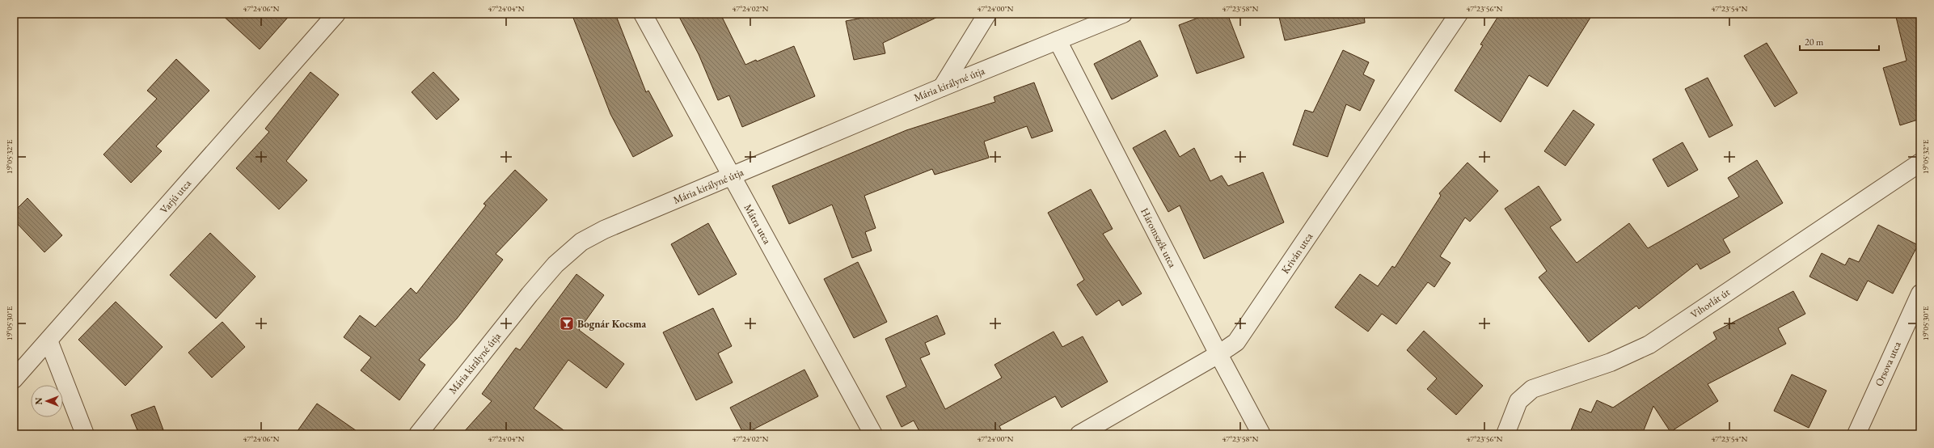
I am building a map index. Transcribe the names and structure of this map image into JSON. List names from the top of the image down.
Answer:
{
  "streets": {
    "street": [
      "Mária királyné útja",
      "Varjú utca",
      "Mátra utca",
      "Háromszék utca",
      "Kriván utca",
      "Vihorlát út",
      "Orsova utca"
    ]
  },
  "crossings": [
    ["Mária királyné útja", "Mátra utca"],
    ["Mária királyné útja", "Háromszék utca"],
    ["Háromszék utca", "Kriván utca"]
  ],
  "places": {
    "bar": ["Bognár Kocsma"]
  },
  "scale_bar": "20 m",
  "north": "left",
  "coordinates": [
    "47°24'06\"N",
    "47°24'04\"N",
    "47°24'02\"N",
    "47°24'00\"N",
    "47°23'58\"N",
    "47°23'56\"N",
    "47°23'54\"N",
    "19°05'32\"E",
    "19°05'30\"E"
  ]
}
